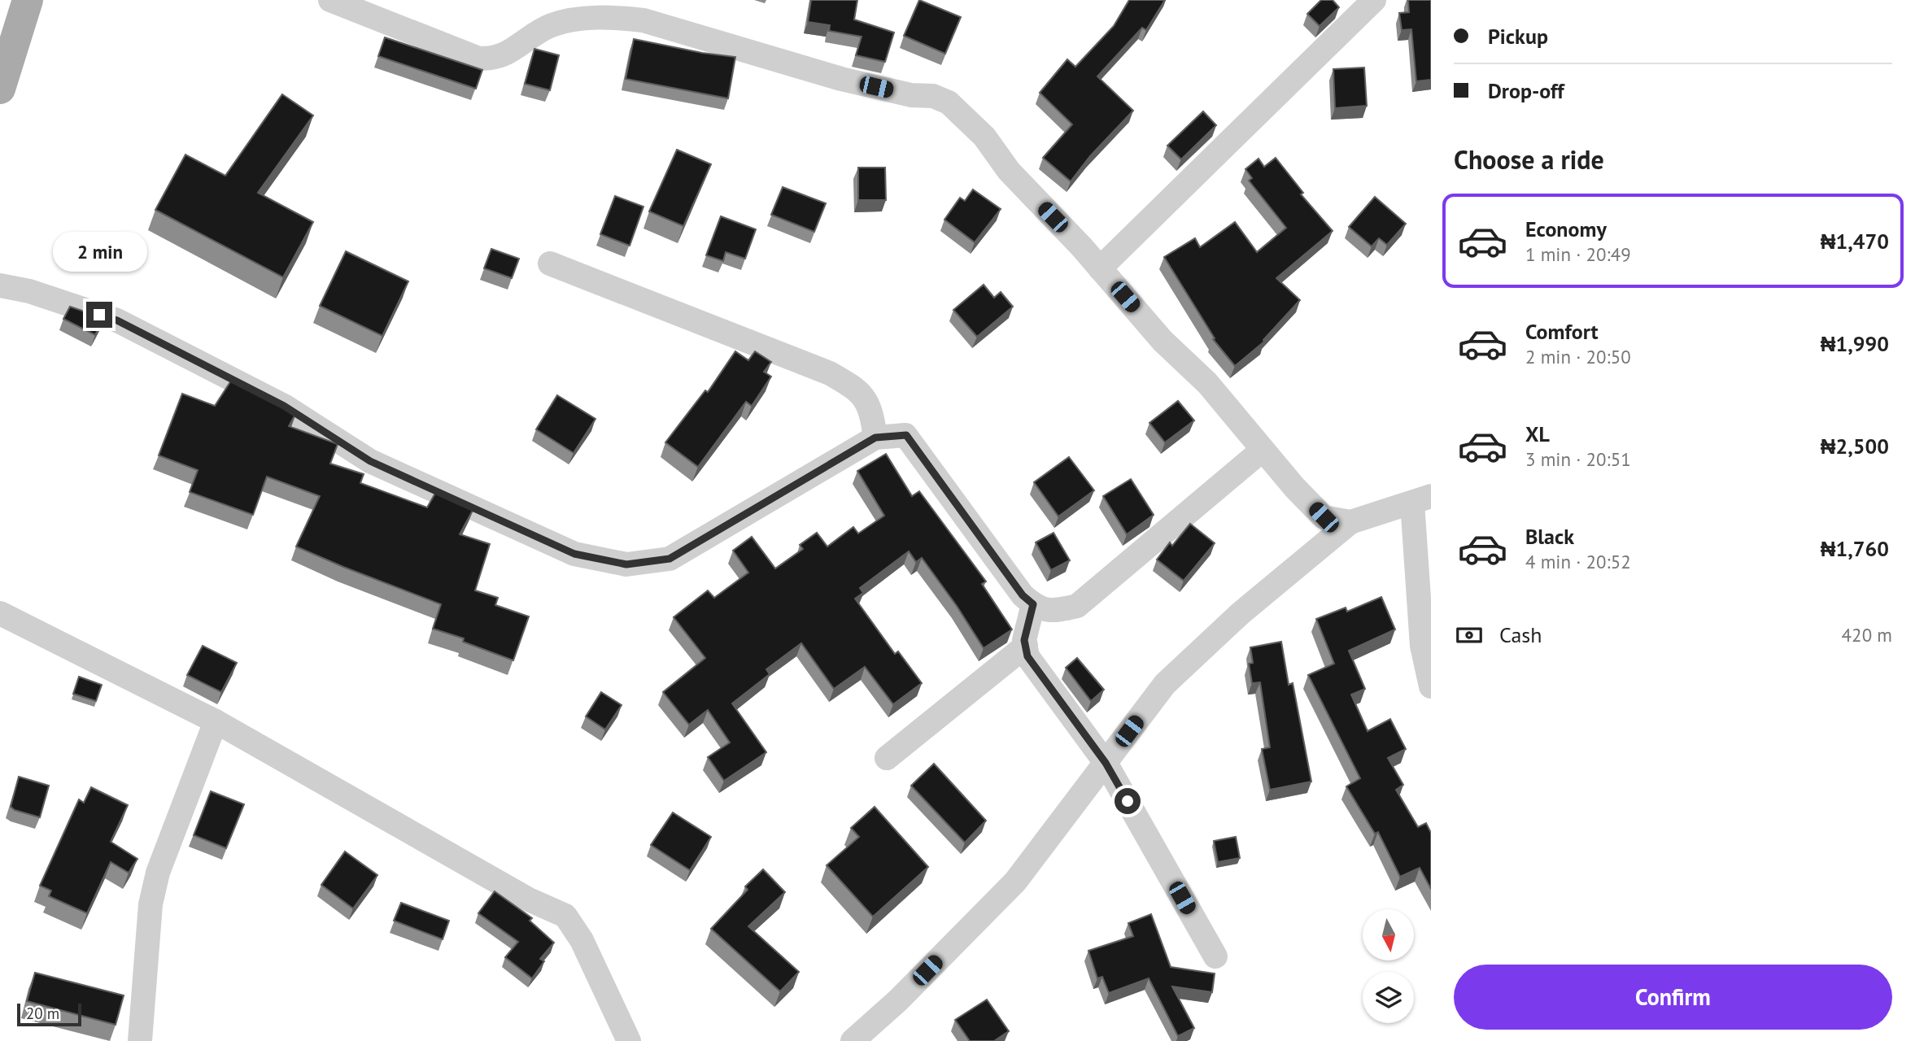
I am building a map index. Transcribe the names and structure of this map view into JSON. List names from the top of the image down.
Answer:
{
  "scale_bar": "20 m",
  "north": "bottom",
  "page": {
    "banner": ["Pickup", "Drop-off"],
    "heading": "Choose a ride",
    "list": [
      {
        "name": "Economy",
        "note": "1 min · 20:49",
        "value": "₦1,470"
      },
      {
        "name": "Comfort",
        "note": "2 min · 20:50",
        "value": "₦1,990"
      },
      {
        "name": "XL",
        "note": "3 min · 20:51",
        "value": "₦2,500"
      },
      {
        "name": "Black",
        "note": "4 min · 20:52",
        "value": "₦1,760"
      }
    ],
    "bubble": "2 min",
    "pay": ["Cash", "420 m"],
    "buttons": "Confirm",
    "scale": "20 m"
  }
}
